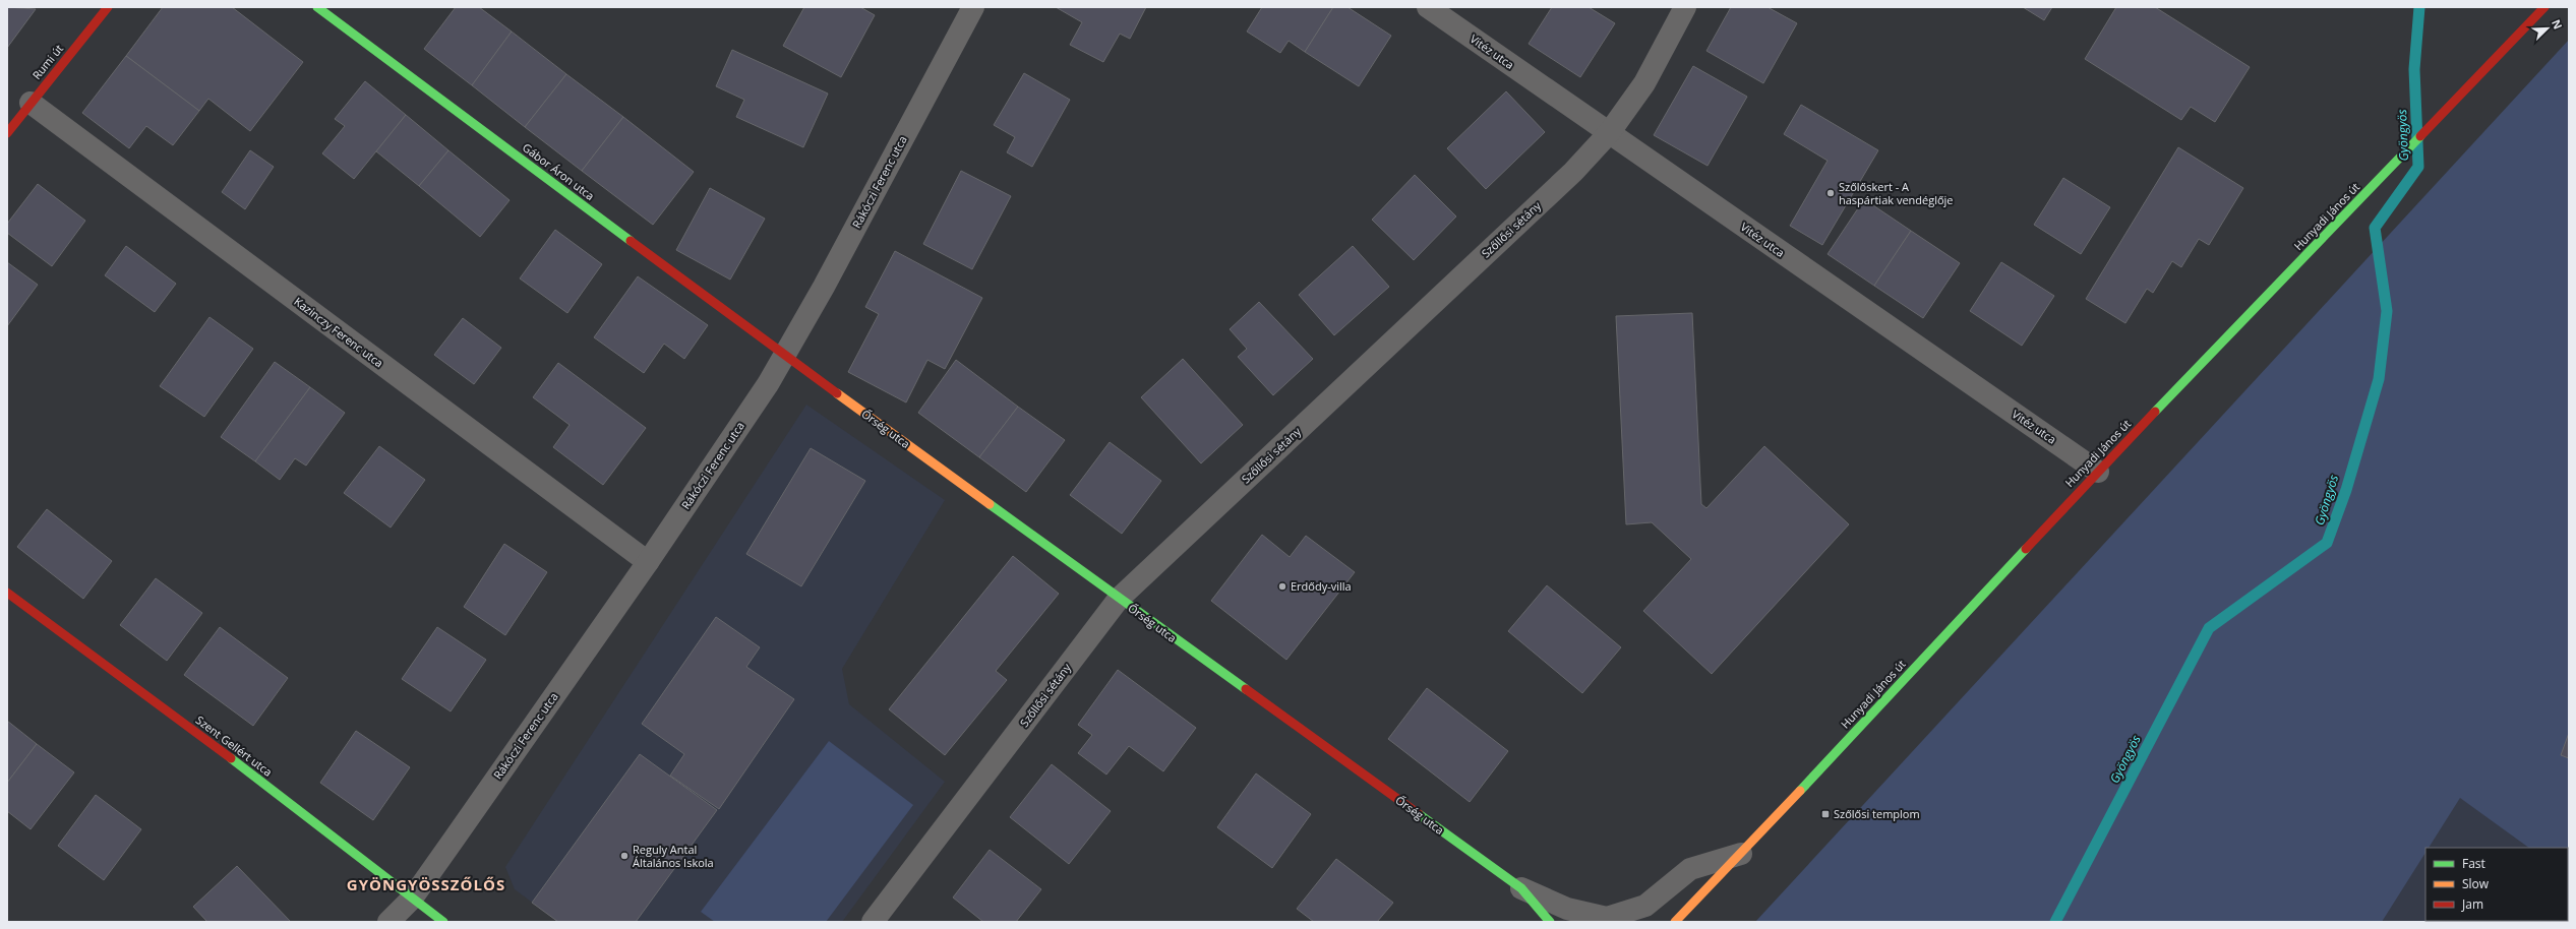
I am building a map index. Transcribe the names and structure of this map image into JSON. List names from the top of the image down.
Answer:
{
  "streets": {
    "street": [
      "Vitéz utca",
      "Rumi út",
      "Gábor Áron utca",
      "Rákóczi Ferenc utca",
      "Hunyadi János út",
      "Szőllősi sétány",
      "Kazinczy Ferenc utca",
      "Őrség utca",
      "Szent Gellért utca"
    ]
  },
  "crossings": [
    ["Vitéz utca", "Hunyadi János út"],
    ["Vitéz utca", "Szőllősi sétány"],
    ["Rumi út", "Kazinczy Ferenc utca"],
    ["Gábor Áron utca", "Rákóczi Ferenc utca"],
    ["Gábor Áron utca", "Őrség utca"],
    ["Rákóczi Ferenc utca", "Kazinczy Ferenc utca"],
    ["Rákóczi Ferenc utca", "Őrség utca"],
    ["Rákóczi Ferenc utca", "Szent Gellért utca"],
    ["Hunyadi János út", "Őrség utca"],
    ["Szőllősi sétány", "Őrség utca"]
  ],
  "districts": ["GYÖNGYÖSSZŐLŐS"],
  "water": ["Gyöngyös"],
  "places": {
    "other": ["Szőlőskert - A haspártiak vendéglője", "Erdődy-villa", "Reguly Antal Általános Iskola"],
    "transit": ["Szőlősi templom"]
  },
  "legend": ["Fast", "Slow", "Jam"],
  "north": "top right"
}
